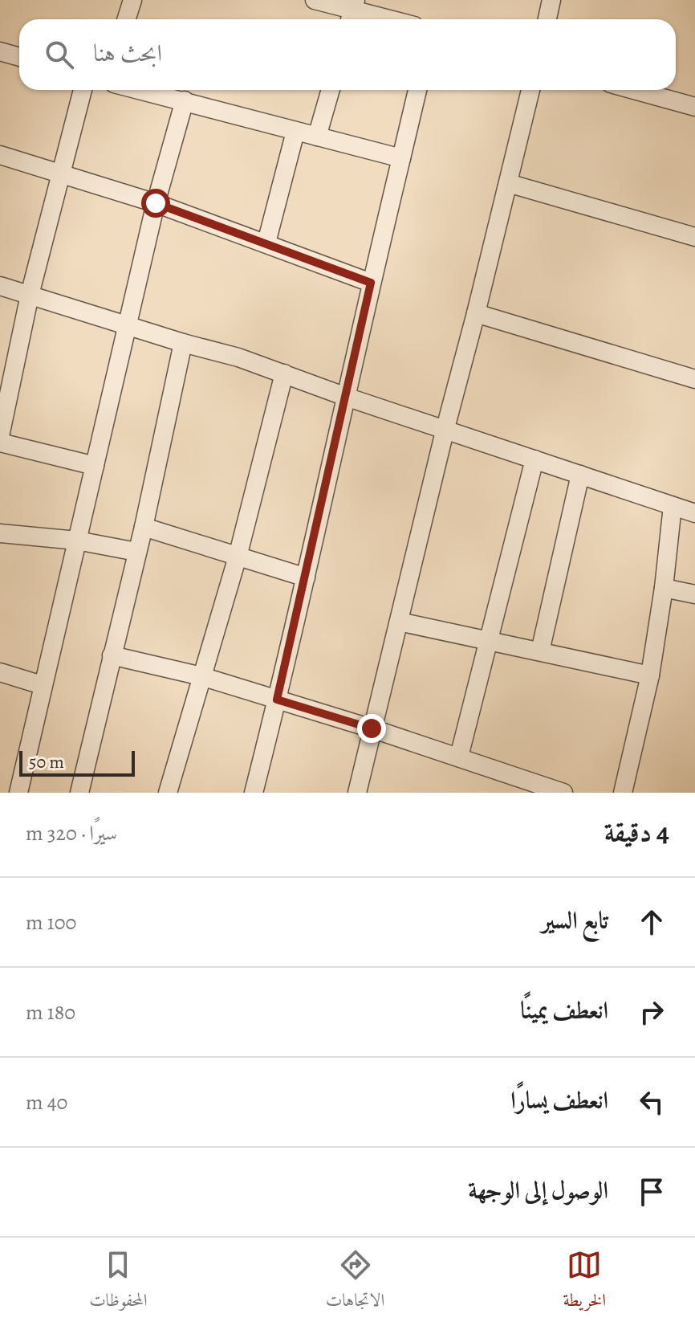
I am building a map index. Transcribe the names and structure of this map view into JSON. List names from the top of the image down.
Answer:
{
  "scale_bar": "50 m",
  "page": {
    "search": "ابحث هنا",
    "scale": "50 m",
    "heading": ["4 دقيقة", "سيرًا · 320 m"],
    "list": [
      ["تابع السير", "100 m"],
      ["انعطف يمينًا", "180 m"],
      ["انعطف يسارًا", "40 m"],
      "الوصول إلى الوجهة"
    ],
    "nav": ["الخريطة", "الاتجاهات", "المحفوظات"]
  }
}
